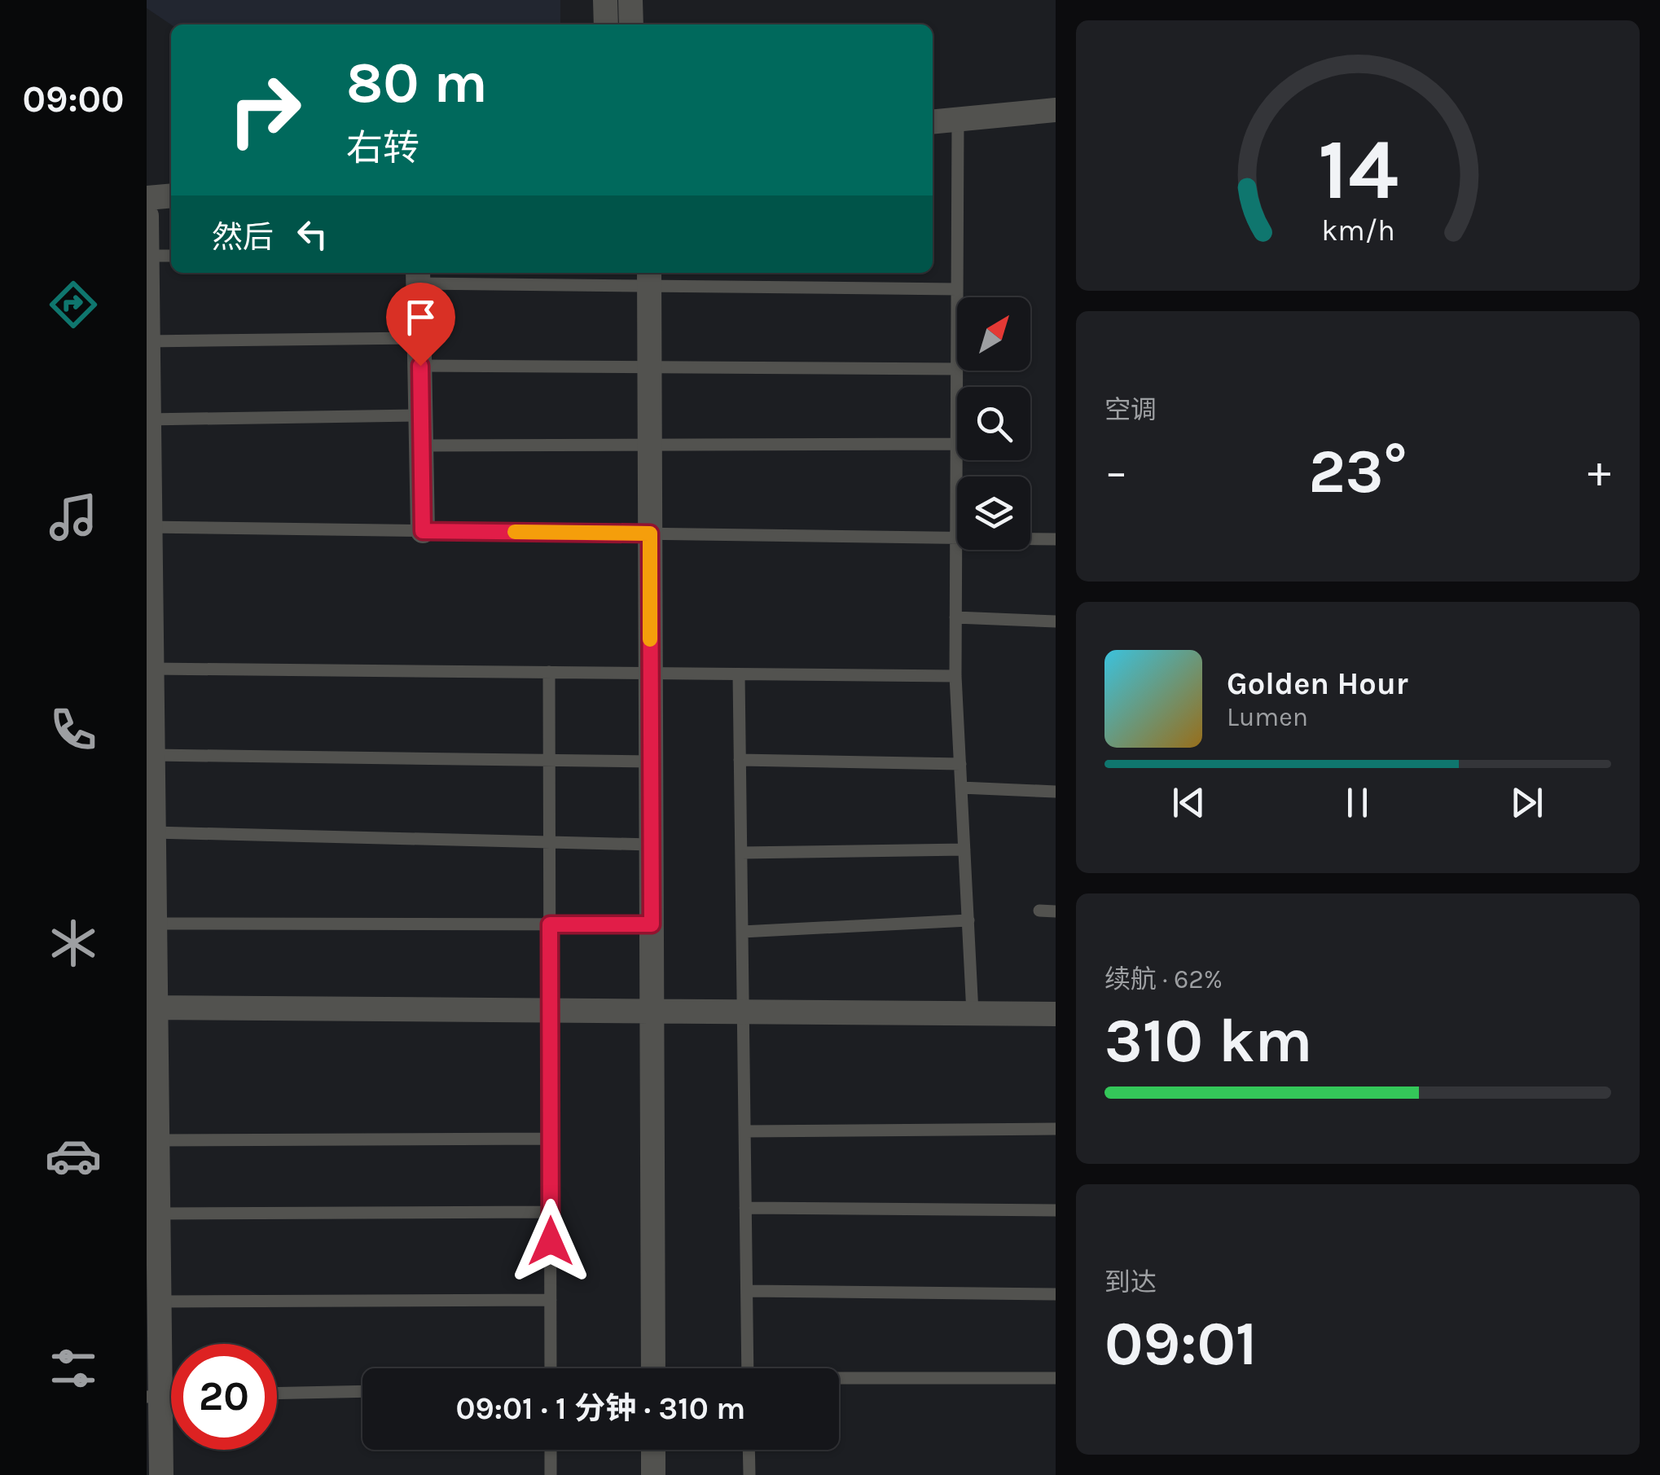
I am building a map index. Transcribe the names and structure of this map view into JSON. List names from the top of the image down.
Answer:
{
  "north": "top right",
  "page": {
    "tabs": "09:00",
    "turn": ["80 m", "右转"],
    "then": "然后",
    "tile": [
      "空调",
      ["续航 · 62%", "310 km"],
      ["到达", "09:01"]
    ],
    "heat": ["−", "23°", "+"],
    "song": ["Golden Hour", "Lumen"],
    "limit": "20",
    "trip": "09:01 · 1 分钟 · 310 m",
    "gauge": ["14", "km/h"]
  }
}
